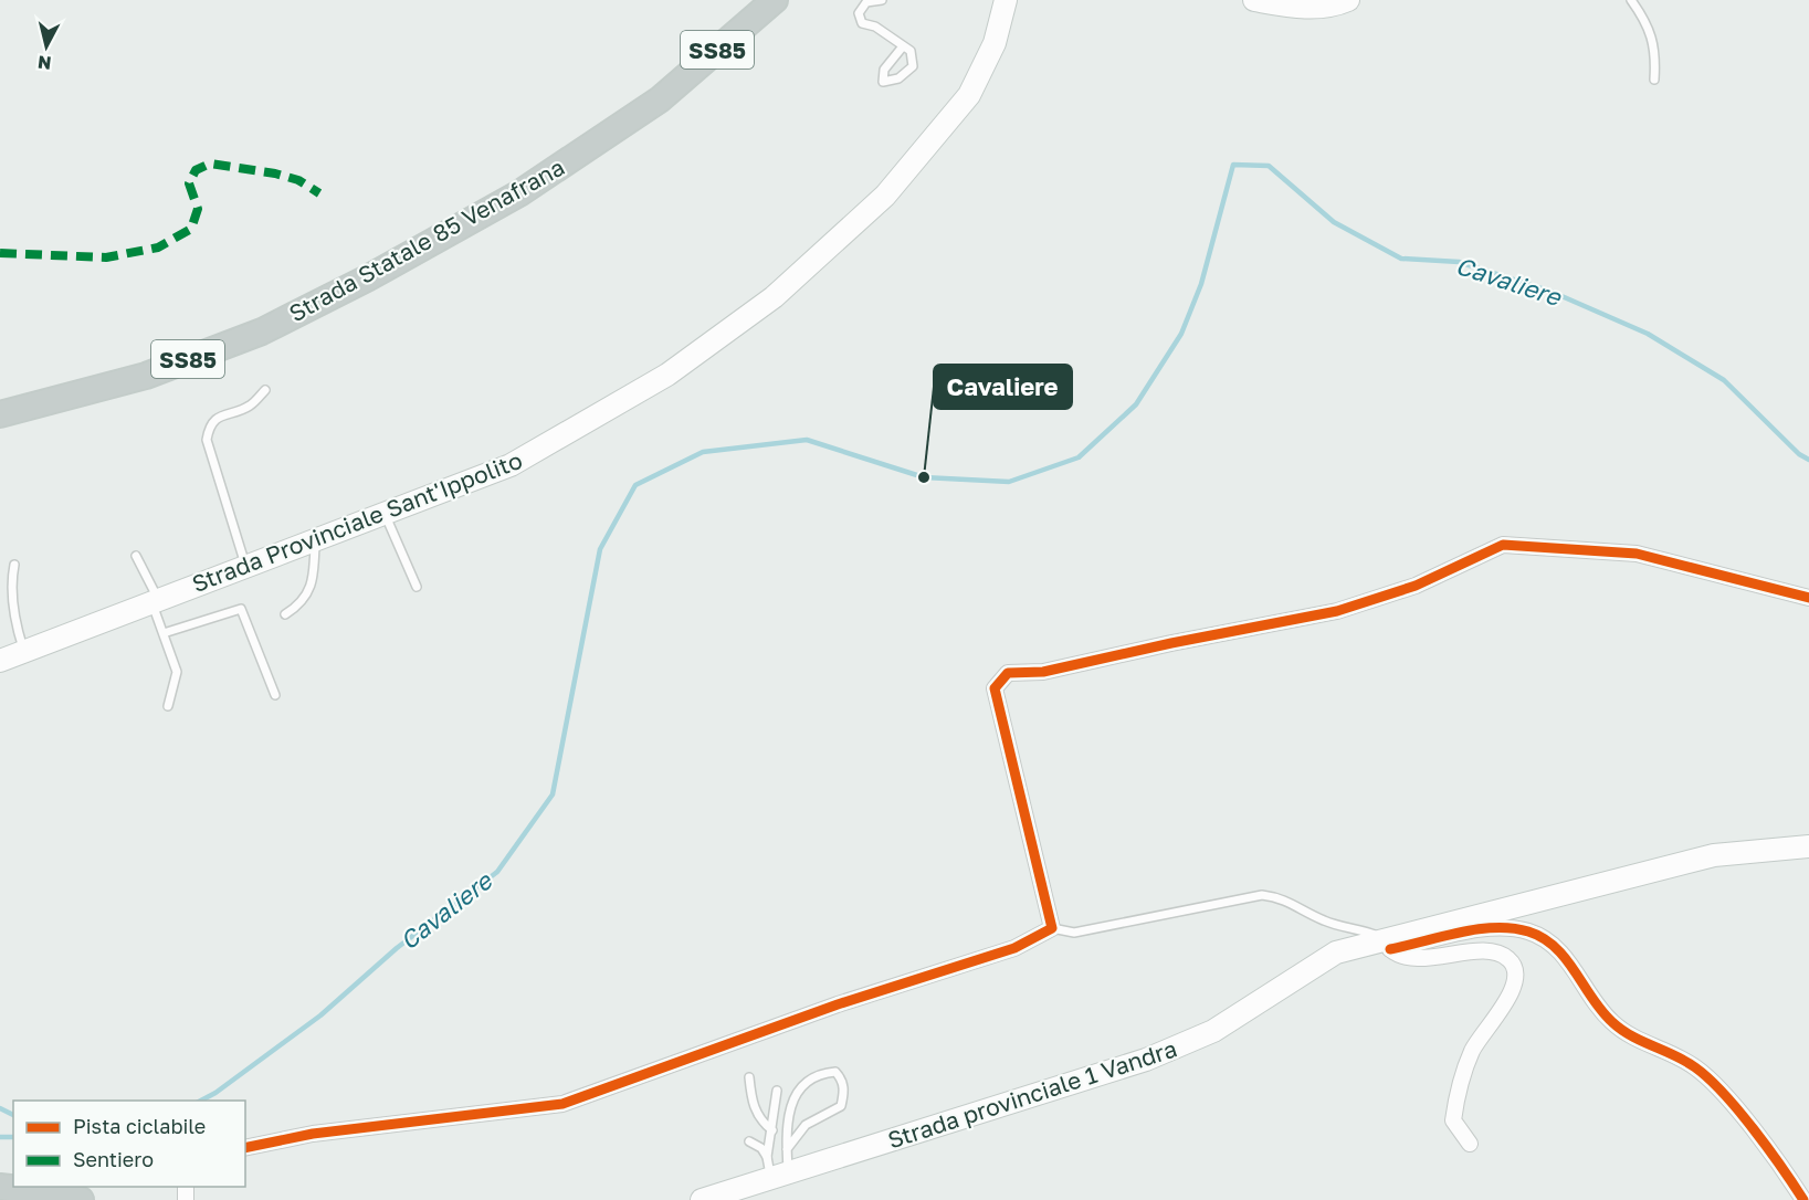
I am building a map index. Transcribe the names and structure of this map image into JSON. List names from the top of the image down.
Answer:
{
  "streets": {
    "highway": ["SS85", "Strada Statale 85 Venafrana"],
    "main road": ["Strada Provinciale Sant'Ippolito", "Strada provinciale 1 Vandra"]
  },
  "water": ["Cavaliere"],
  "places": ["Cavaliere"],
  "legend": ["Pista ciclabile", "Sentiero"],
  "north": "bottom"
}
